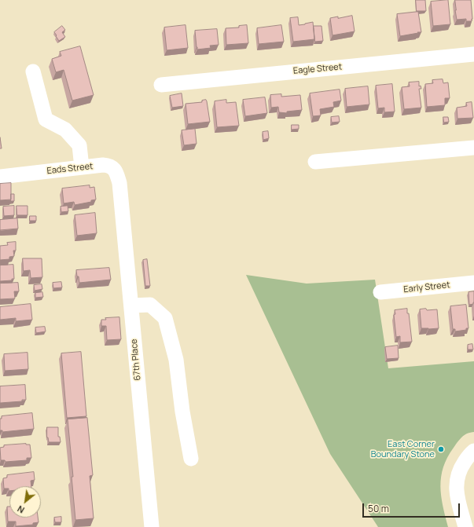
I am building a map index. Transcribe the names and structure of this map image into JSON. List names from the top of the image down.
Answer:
{
  "streets": {
    "street": [
      "Eagle Street",
      "Eads Street",
      "Early Street",
      "67th Place"
    ]
  },
  "crossings": [
    ["Eads Street", "67th Place"]
  ],
  "places": ["East Corner Boundary Stone"],
  "scale_bar": "50 m",
  "north": "bottom left"
}
